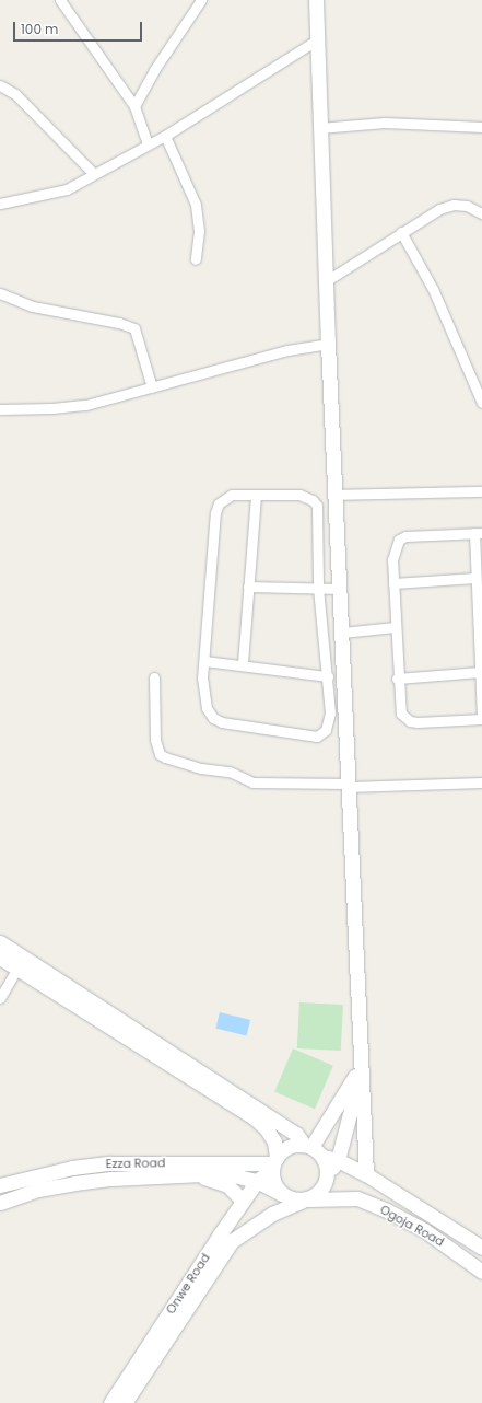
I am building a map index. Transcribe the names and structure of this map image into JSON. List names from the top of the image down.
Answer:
{
  "streets": {
    "main road": ["Ezza Road", "Ogoja Road", "Onwe Road"]
  },
  "crossings": [
    ["Ezza Road", "Ogoja Road"],
    ["Ezza Road", "Onwe Road"],
    ["Ogoja Road", "Onwe Road"]
  ],
  "scale_bar": "100 m"
}
